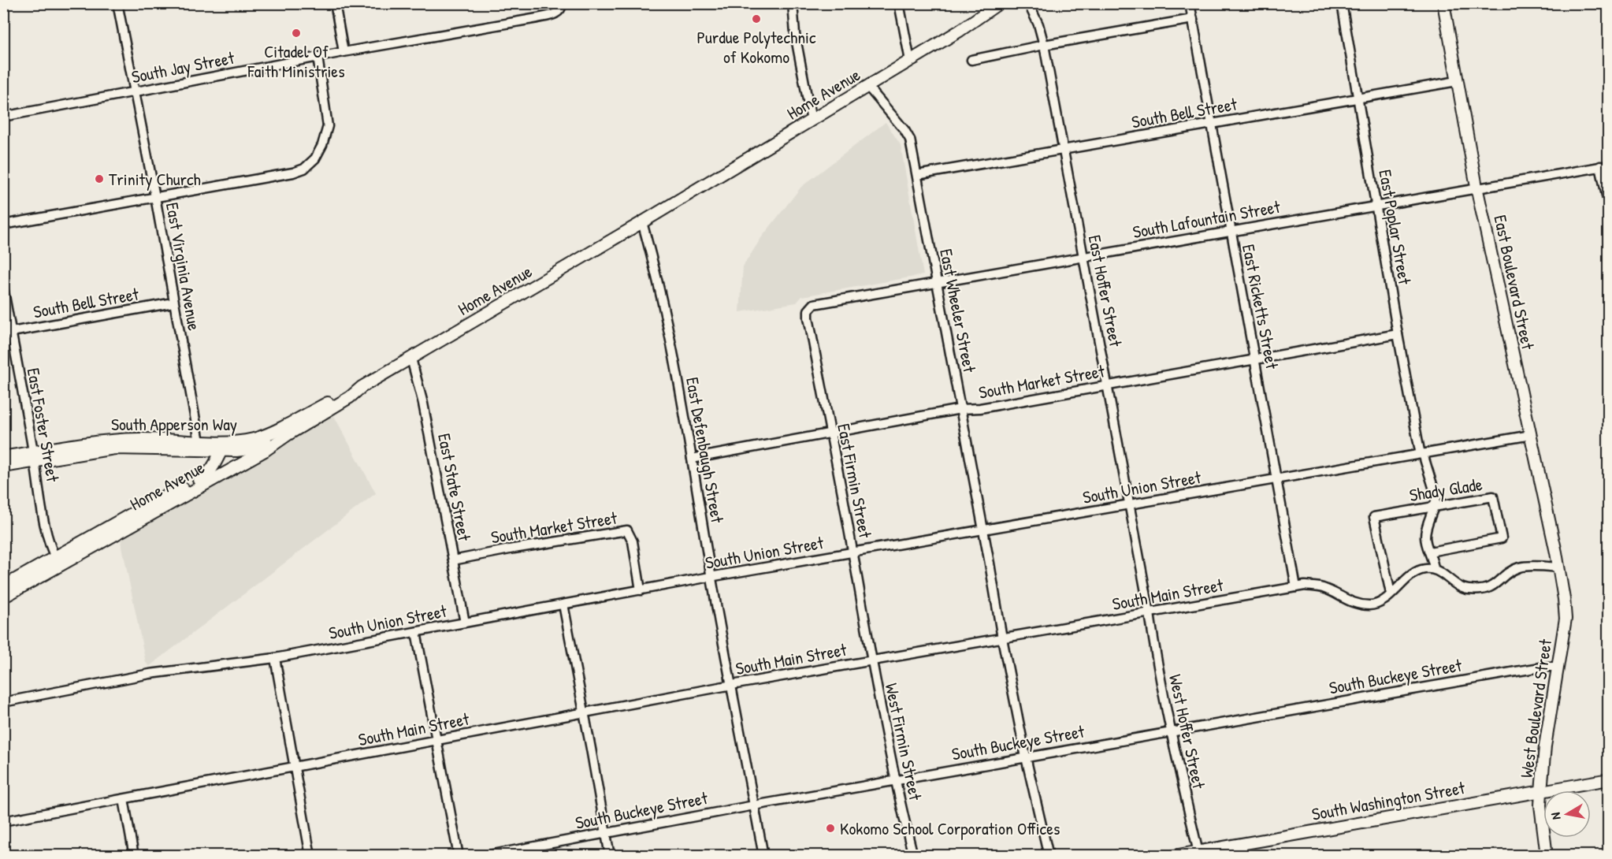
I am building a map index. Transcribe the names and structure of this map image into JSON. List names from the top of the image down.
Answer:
{
  "streets": {
    "main road": [
      "Home Avenue",
      "East Boulevard Street",
      "South Apperson Way",
      "West Boulevard Street",
      "South Washington Street"
    ],
    "street": [
      "South Jay Street",
      "South Bell Street",
      "South Lafountain Street",
      "East Poplar Street",
      "East Virginia Avenue",
      "East Hoffer Street",
      "East Ricketts Street",
      "East Wheeler Street",
      "South Market Street",
      "East Foster Street",
      "East Defenbaugh Street",
      "East Firmin Street",
      "East State Street",
      "South Union Street",
      "Shady Glade",
      "South Main Street",
      "South Buckeye Street",
      "West Hoffer Street",
      "West Firmin Street"
    ]
  },
  "crossings": [
    ["South Jay Street", "East Virginia Avenue"],
    ["Home Avenue", "East Wheeler Street"],
    ["Home Avenue", "South Apperson Way"],
    ["Home Avenue", "East Foster Street"],
    ["Home Avenue", "East Defenbaugh Street"],
    ["Home Avenue", "East State Street"],
    ["South Bell Street", "East Poplar Street"],
    ["South Bell Street", "East Virginia Avenue"],
    ["South Bell Street", "East Boulevard Street"],
    ["South Bell Street", "East Hoffer Street"],
    ["South Bell Street", "East Ricketts Street"],
    ["South Bell Street", "East Wheeler Street"],
    ["South Bell Street", "East Foster Street"],
    ["South Lafountain Street", "East Poplar Street"],
    ["South Lafountain Street", "East Boulevard Street"],
    ["South Lafountain Street", "East Hoffer Street"],
    ["South Lafountain Street", "East Ricketts Street"],
    ["South Lafountain Street", "East Wheeler Street"],
    ["South Lafountain Street", "East Firmin Street"],
    ["East Poplar Street", "South Market Street"],
    ["East Poplar Street", "South Union Street"],
    ["East Poplar Street", "Shady Glade"],
    ["East Poplar Street", "South Main Street"],
    ["East Virginia Avenue", "South Apperson Way"],
    ["East Boulevard Street", "South Union Street"],
    ["East Boulevard Street", "West Boulevard Street"],
    ["East Hoffer Street", "South Market Street"],
    ["East Hoffer Street", "South Union Street"],
    ["East Hoffer Street", "South Main Street"],
    ["East Hoffer Street", "West Hoffer Street"],
    ["East Ricketts Street", "South Market Street"],
    ["East Ricketts Street", "South Union Street"],
    ["East Ricketts Street", "South Main Street"],
    ["East Wheeler Street", "South Market Street"],
    ["East Wheeler Street", "South Union Street"],
    ["East Wheeler Street", "South Main Street"],
    ["East Wheeler Street", "South Buckeye Street"],
    ["South Market Street", "East Defenbaugh Street"],
    ["South Market Street", "East Firmin Street"],
    ["South Market Street", "East State Street"],
    ["South Market Street", "South Union Street"],
    ["South Apperson Way", "East Foster Street"],
    ["East Defenbaugh Street", "South Union Street"],
    ["East Defenbaugh Street", "South Main Street"],
    ["East Defenbaugh Street", "South Buckeye Street"],
    ["East Firmin Street", "South Union Street"],
    ["East Firmin Street", "South Main Street"],
    ["East Firmin Street", "West Firmin Street"],
    ["East State Street", "South Union Street"],
    ["Shady Glade", "South Main Street"],
    ["South Main Street", "West Hoffer Street"],
    ["South Main Street", "West Firmin Street"],
    ["South Buckeye Street", "West Boulevard Street"],
    ["South Buckeye Street", "West Hoffer Street"],
    ["South Buckeye Street", "West Firmin Street"],
    ["West Boulevard Street", "South Washington Street"],
    ["West Hoffer Street", "South Washington Street"]
  ],
  "places": [
    "Purdue Polytechnic of Kokomo",
    "Citadel Of Faith Ministries",
    "Trinity Church",
    "Kokomo School Corporation Offices"
  ],
  "north": "left"
}
